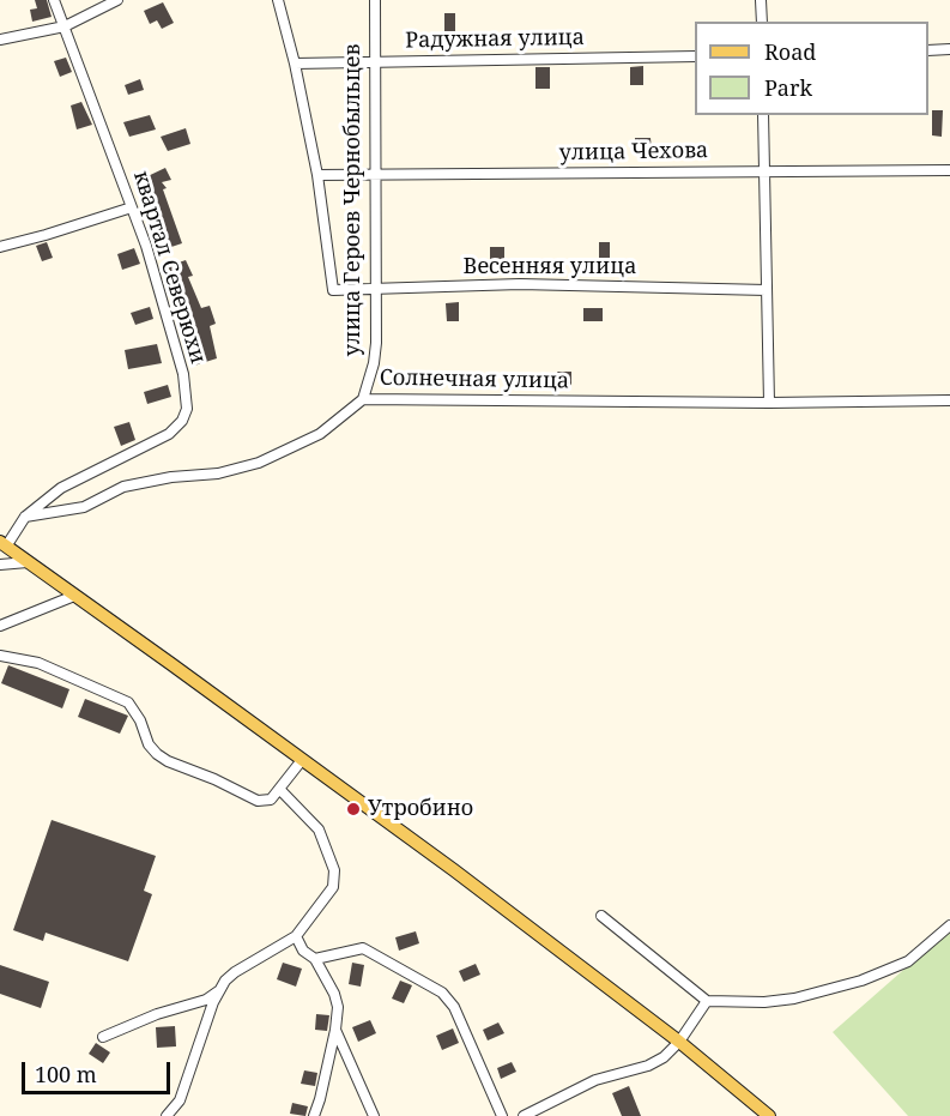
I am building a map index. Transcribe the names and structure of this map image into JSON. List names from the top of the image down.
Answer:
{
  "streets": {
    "street": [
      "Радужная улица",
      "улица Чехова",
      "улица Героев Чернобыльцев",
      "квартал Северюхи",
      "Весенняя улица",
      "Солнечная улица"
    ]
  },
  "crossings": [
    ["Радужная улица", "улица Героев Чернобыльцев"],
    ["улица Чехова", "улица Героев Чернобыльцев"],
    ["улица Чехова", "Весенняя улица"],
    ["улица Героев Чернобыльцев", "Весенняя улица"],
    ["улица Героев Чернобыльцев", "Солнечная улица"],
    ["квартал Северюхи", "Солнечная улица"]
  ],
  "places": ["Утробино"],
  "legend": ["Road", "Park"],
  "scale_bar": "100 m"
}
